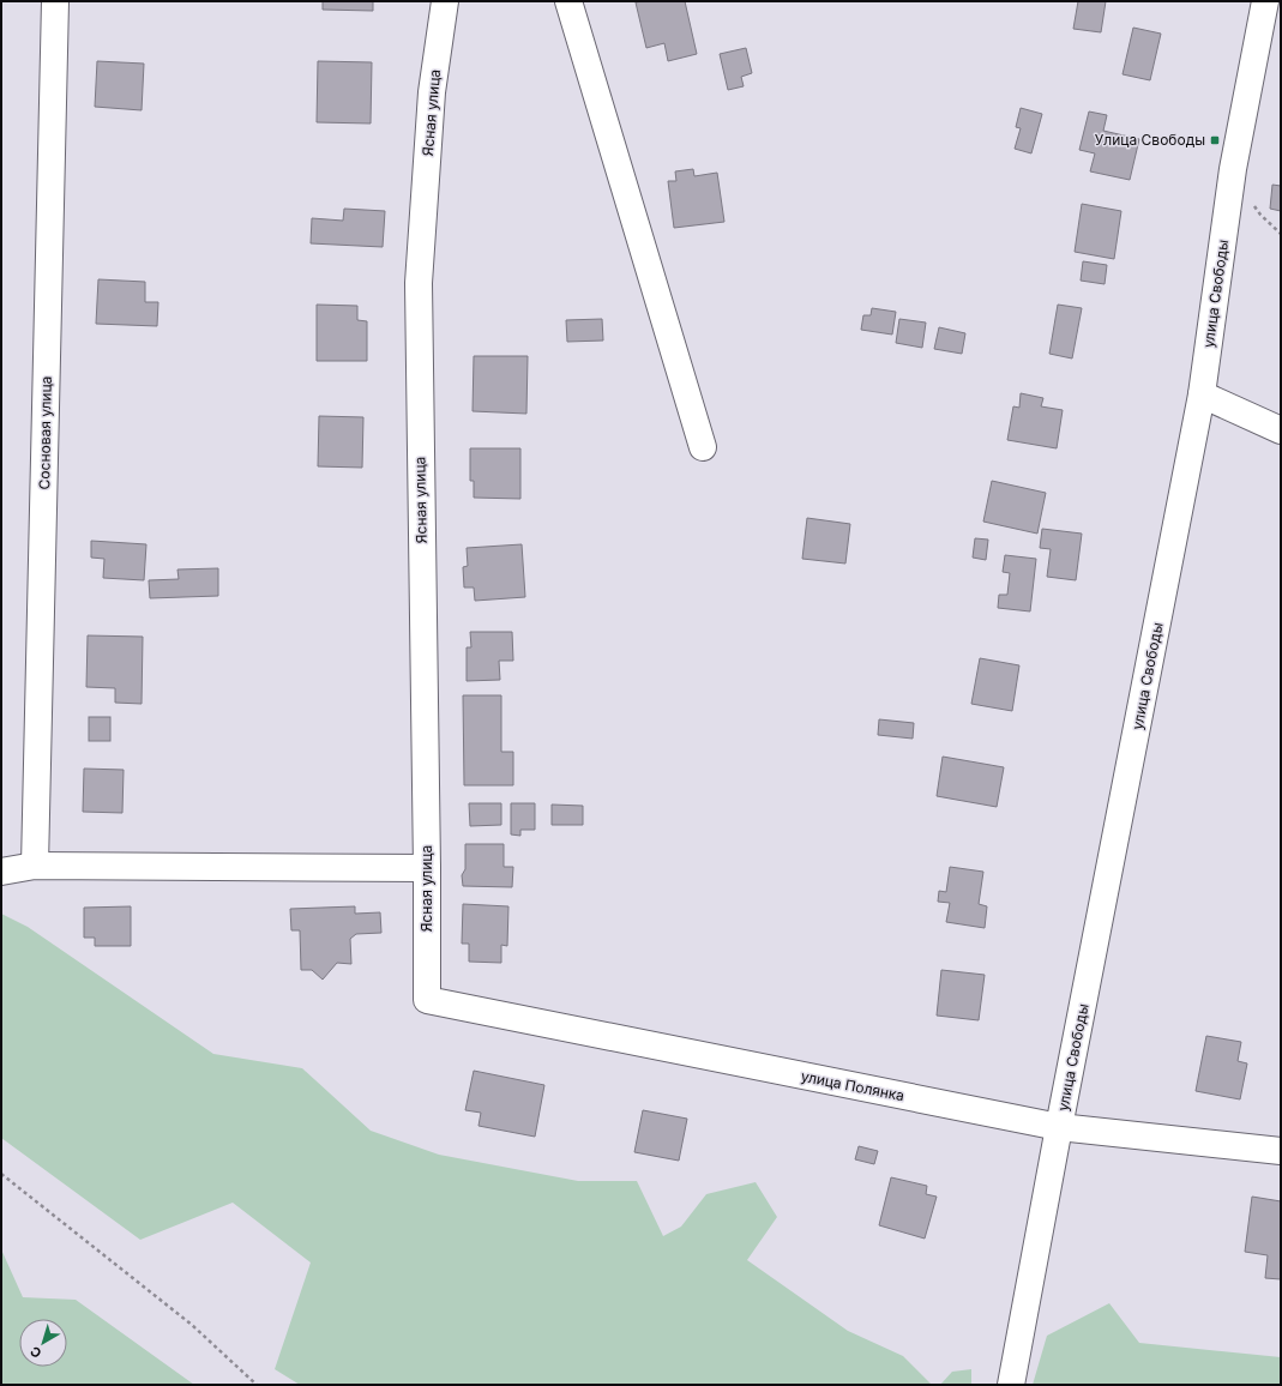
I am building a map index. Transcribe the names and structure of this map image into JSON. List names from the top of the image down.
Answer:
{
  "streets": {
    "street": [
      "Ясная улица",
      "улица Свободы",
      "Сосновая улица",
      "улица Полянка"
    ]
  },
  "crossings": [
    ["Ясная улица", "улица Полянка"],
    ["улица Свободы", "улица Полянка"]
  ],
  "places": {
    "transit": ["Улица Свободы"]
  },
  "north": "bottom left"
}
